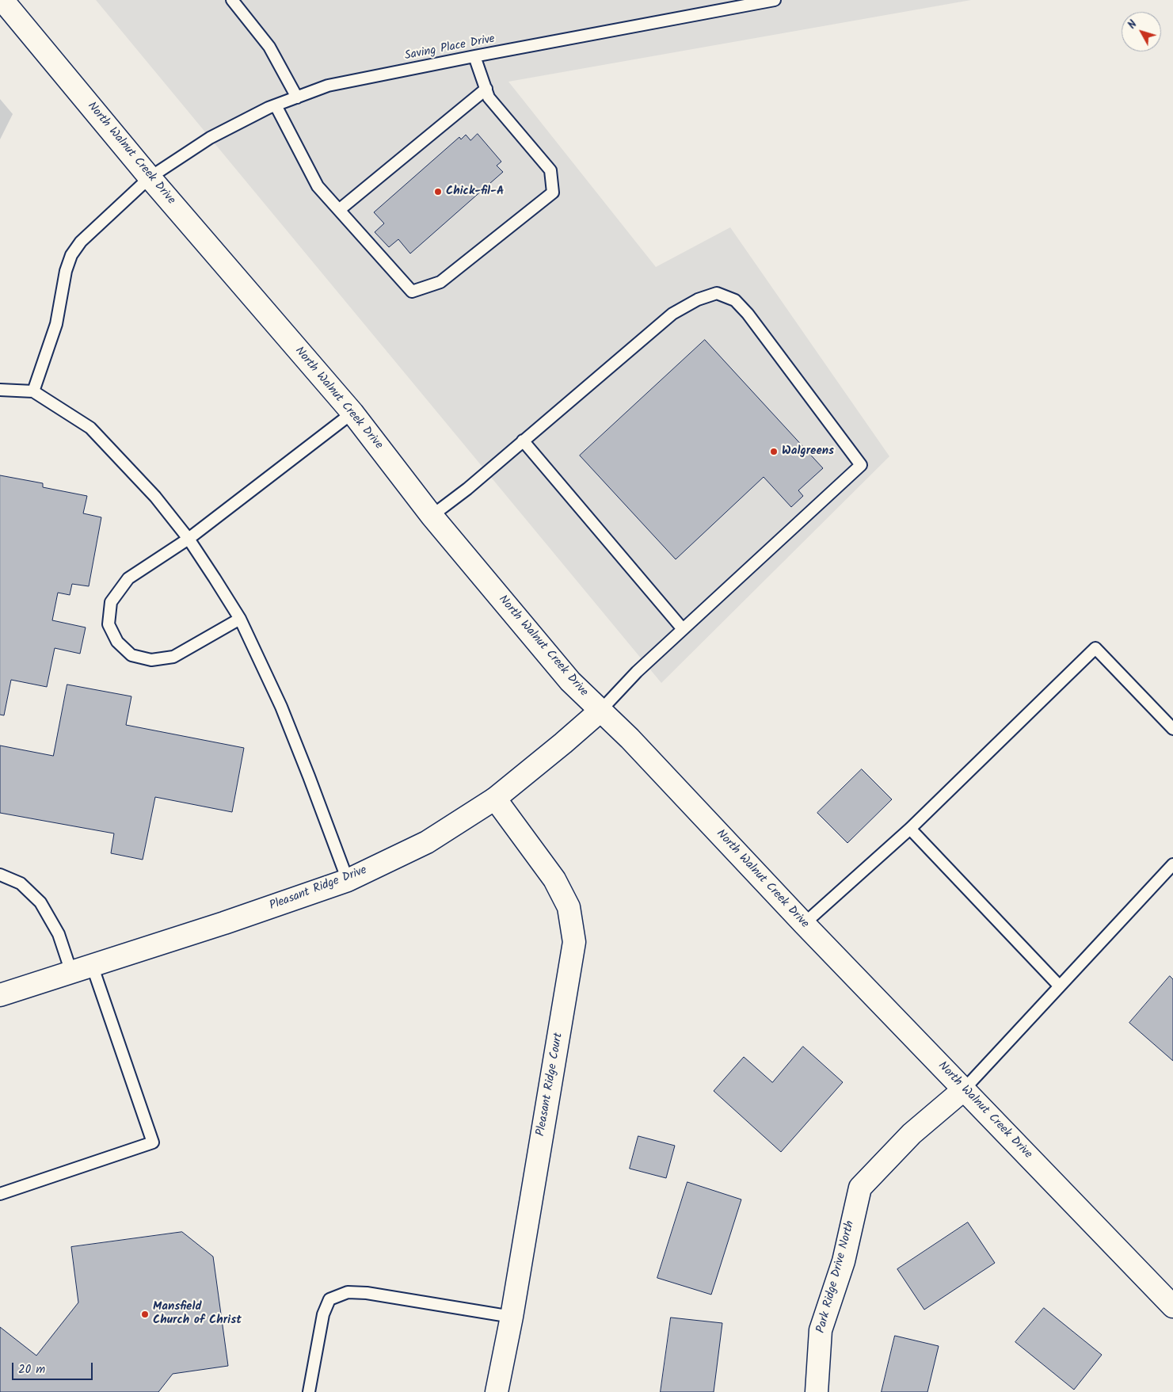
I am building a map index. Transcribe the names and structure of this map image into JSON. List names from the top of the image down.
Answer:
{
  "streets": {
    "main road": [
      "North Walnut Creek Drive",
      "Pleasant Ridge Drive",
      "Pleasant Ridge Court",
      "Park Ridge Drive North"
    ],
    "lane": ["Saving Place Drive"]
  },
  "crossings": [
    ["Saving Place Drive", "North Walnut Creek Drive"],
    ["North Walnut Creek Drive", "Pleasant Ridge Drive"],
    ["North Walnut Creek Drive", "Park Ridge Drive North"],
    ["Pleasant Ridge Drive", "Pleasant Ridge Court"]
  ],
  "places": ["Chick-fil-A", "Walgreens", "Mansfield Church of Christ"],
  "scale_bar": "20 m",
  "north": "top left"
}
